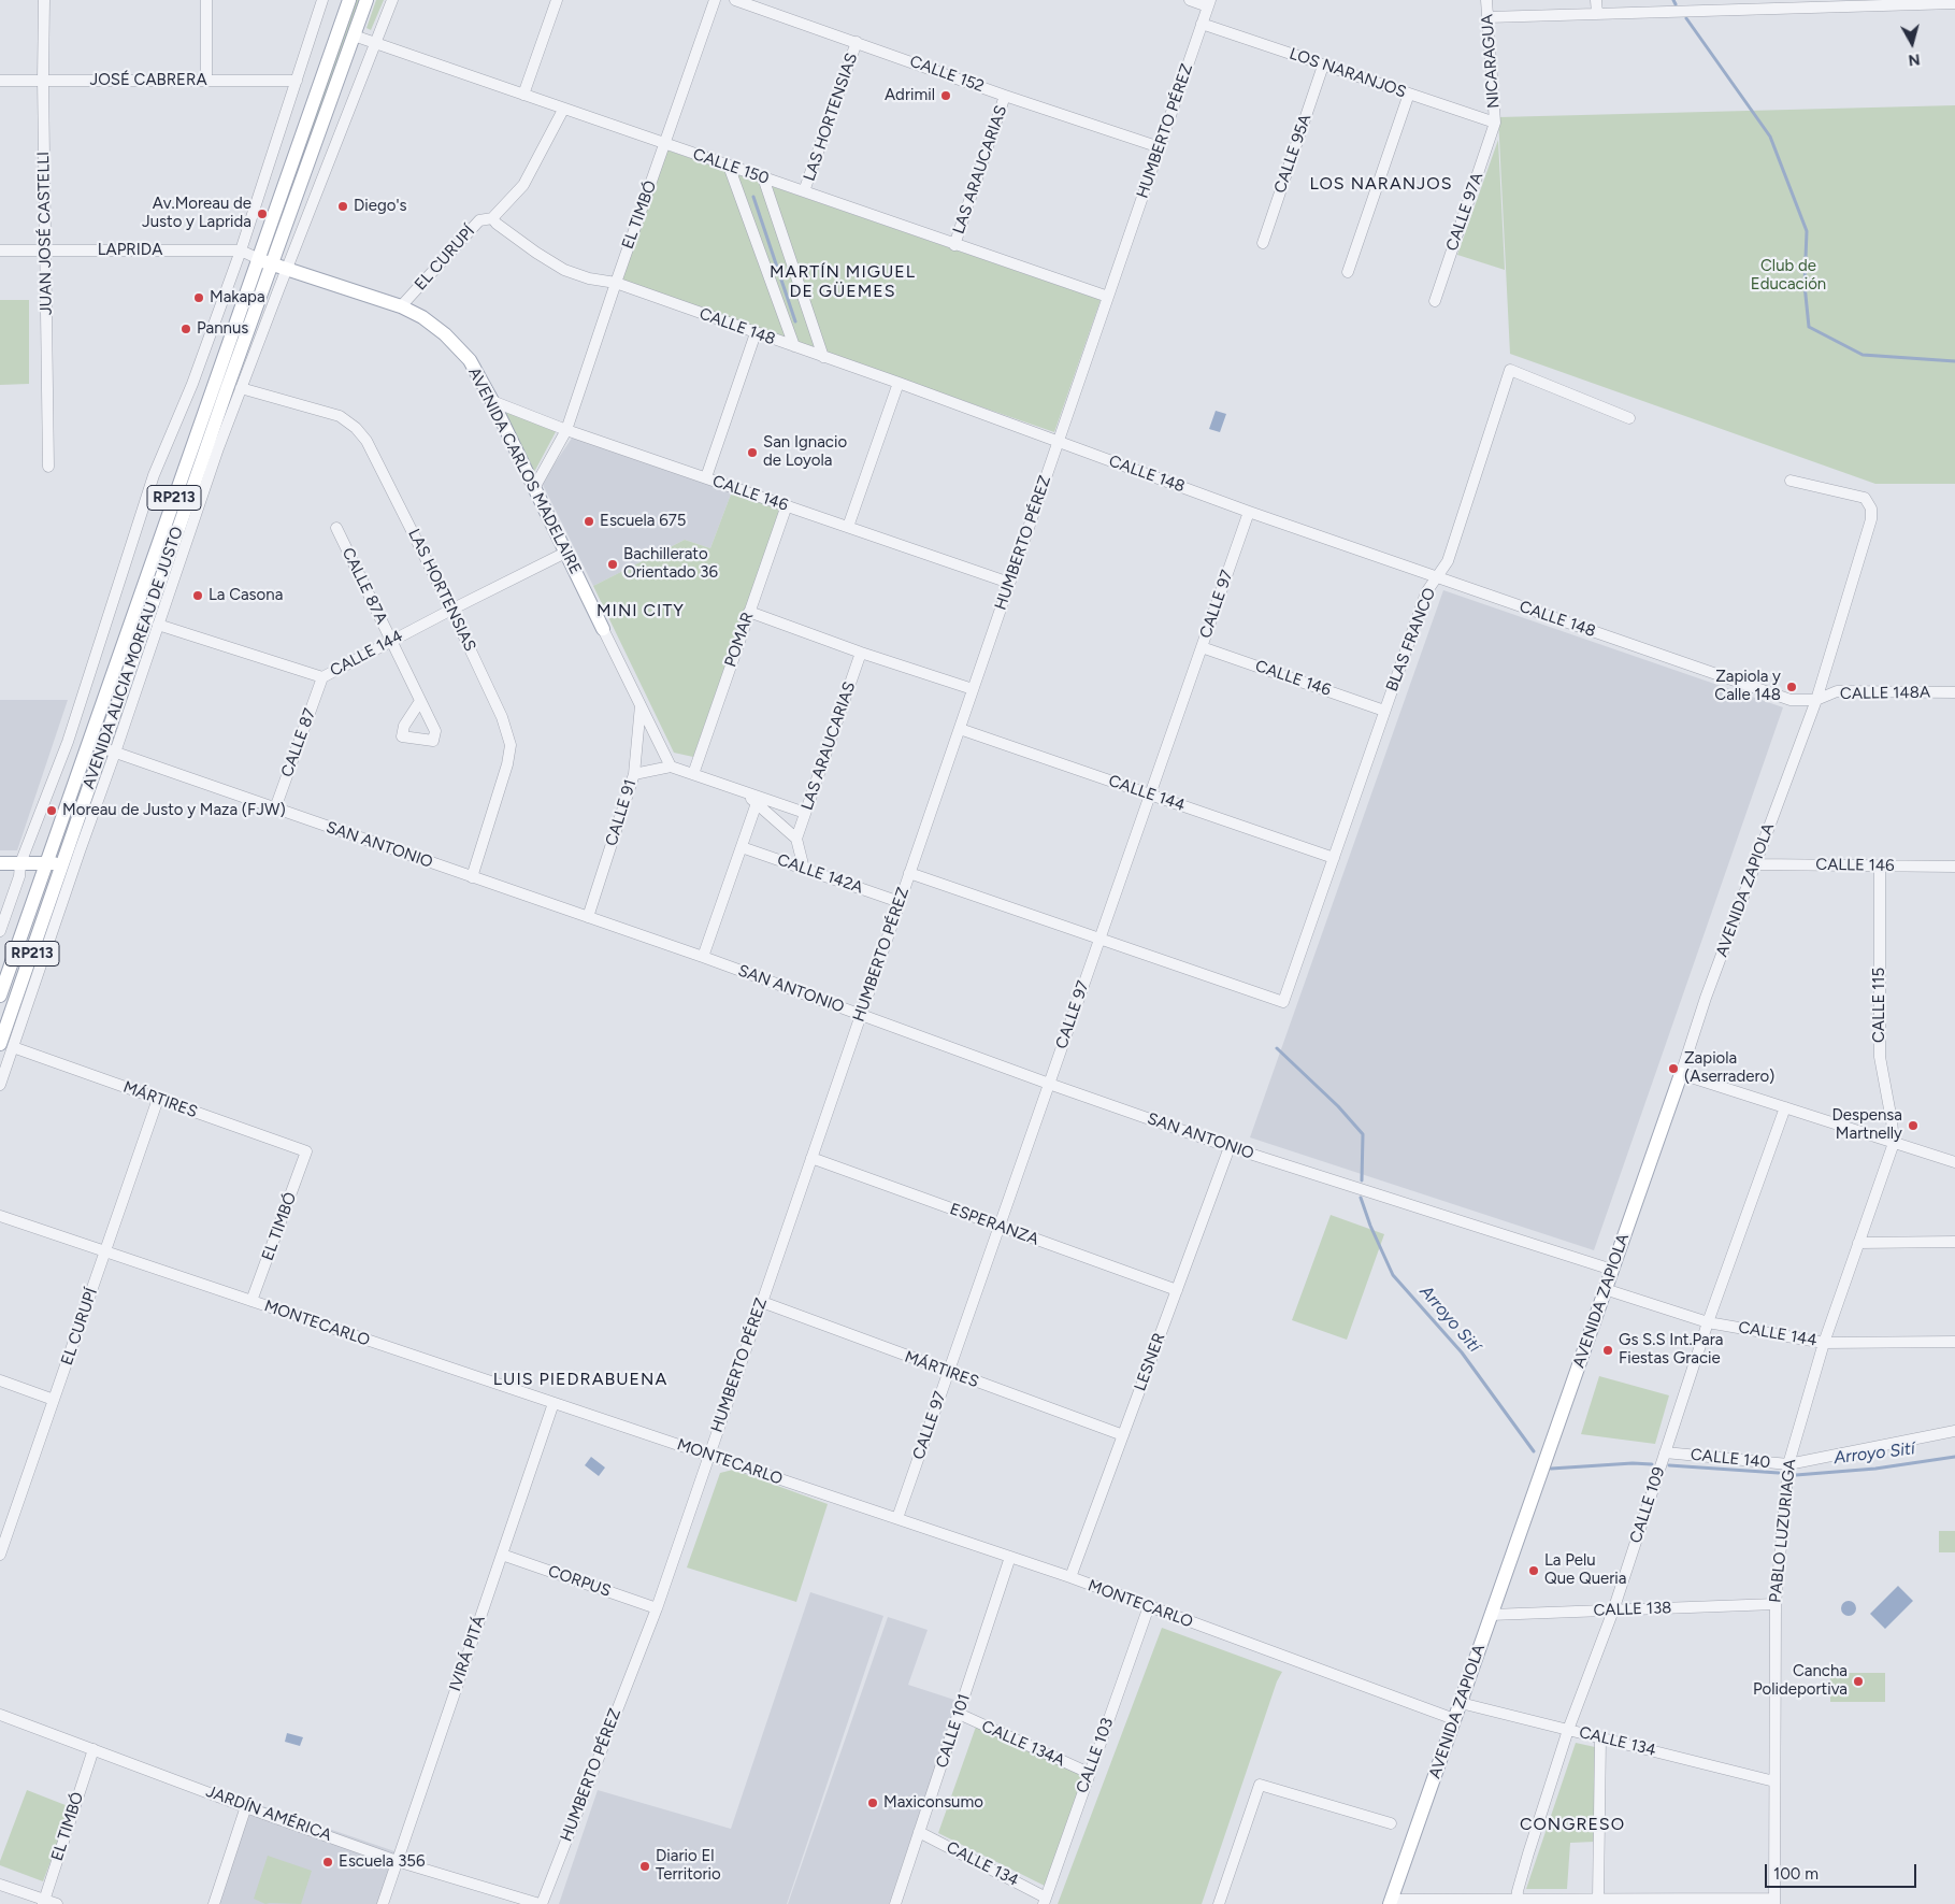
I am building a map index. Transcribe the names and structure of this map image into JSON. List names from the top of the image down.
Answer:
{
  "streets": {
    "main road": [
      "AVENIDA CARLOS MADELAIRE",
      "RP213",
      "AVENIDA ALICIA MOREAU DE JUSTO",
      "AVENIDA ZAPIOLA"
    ],
    "street": [
      "NICARAGUA",
      "LOS NARANJOS",
      "CALLE 152",
      "JOSÉ CABRERA",
      "LAS HORTENSIAS",
      "HUMBERTO PÉREZ",
      "CALLE 95A",
      "CALLE 150",
      "LAS ARAUCARIAS",
      "CALLE 97A",
      "EL TIMBÓ",
      "JUAN JOSÉ CASTELLI",
      "LAPRIDA",
      "EL CURUPÍ",
      "CALLE 148",
      "CALLE 146",
      "CALLE 87A",
      "CALLE 97",
      "POMAR",
      "BLAS FRANCO",
      "CALLE 144",
      "CALLE 148A",
      "CALLE 87",
      "CALLE 91",
      "SAN ANTONIO",
      "CALLE 142A",
      "CALLE 115",
      "MÁRTIRES",
      "ESPERANZA",
      "MONTECARLO",
      "LESNER",
      "CALLE 140",
      "CALLE 109",
      "PABLO LUZURIAGA",
      "CORPUS",
      "CALLE 138",
      "IVIRÁ PITÁ",
      "CALLE 101",
      "CALLE 134",
      "CALLE 134A",
      "CALLE 103",
      "JARDÍN AMÉRICA"
    ]
  },
  "crossings": [
    ["NICARAGUA", "LOS NARANJOS"],
    ["NICARAGUA", "CALLE 97A"],
    ["LOS NARANJOS", "HUMBERTO PÉREZ"],
    ["LOS NARANJOS", "CALLE 95A"],
    ["LOS NARANJOS", "CALLE 97A"],
    ["CALLE 152", "LAS HORTENSIAS"],
    ["CALLE 152", "HUMBERTO PÉREZ"],
    ["CALLE 152", "LAS ARAUCARIAS"],
    ["JOSÉ CABRERA", "JUAN JOSÉ CASTELLI"],
    ["LAS HORTENSIAS", "CALLE 150"],
    ["LAS HORTENSIAS", "CALLE 144"],
    ["LAS HORTENSIAS", "SAN ANTONIO"],
    ["HUMBERTO PÉREZ", "CALLE 150"],
    ["HUMBERTO PÉREZ", "CALLE 148"],
    ["HUMBERTO PÉREZ", "CALLE 146"],
    ["HUMBERTO PÉREZ", "CALLE 144"],
    ["HUMBERTO PÉREZ", "SAN ANTONIO"],
    ["HUMBERTO PÉREZ", "CALLE 142A"],
    ["HUMBERTO PÉREZ", "MÁRTIRES"],
    ["HUMBERTO PÉREZ", "ESPERANZA"],
    ["HUMBERTO PÉREZ", "MONTECARLO"],
    ["HUMBERTO PÉREZ", "CORPUS"],
    ["HUMBERTO PÉREZ", "JARDÍN AMÉRICA"],
    ["CALLE 150", "LAS ARAUCARIAS"],
    ["CALLE 150", "EL TIMBÓ"],
    ["CALLE 150", "EL CURUPÍ"],
    ["CALLE 150", "AVENIDA ALICIA MOREAU DE JUSTO"],
    ["EL TIMBÓ", "CALLE 148"],
    ["EL TIMBÓ", "CALLE 146"],
    ["EL TIMBÓ", "MÁRTIRES"],
    ["EL TIMBÓ", "MONTECARLO"],
    ["EL TIMBÓ", "JARDÍN AMÉRICA"],
    ["JUAN JOSÉ CASTELLI", "LAPRIDA"],
    ["LAPRIDA", "AVENIDA CARLOS MADELAIRE"],
    ["LAPRIDA", "AVENIDA ALICIA MOREAU DE JUSTO"],
    ["EL CURUPÍ", "CALLE 148"],
    ["EL CURUPÍ", "AVENIDA CARLOS MADELAIRE"],
    ["EL CURUPÍ", "MÁRTIRES"],
    ["EL CURUPÍ", "MONTECARLO"],
    ["CALLE 148", "CALLE 97"],
    ["CALLE 148", "BLAS FRANCO"],
    ["CALLE 148", "CALLE 148A"],
    ["CALLE 148", "AVENIDA ZAPIOLA"],
    ["AVENIDA CARLOS MADELAIRE", "CALLE 146"],
    ["AVENIDA CARLOS MADELAIRE", "CALLE 144"],
    ["AVENIDA CARLOS MADELAIRE", "AVENIDA ALICIA MOREAU DE JUSTO"],
    ["AVENIDA CARLOS MADELAIRE", "CALLE 91"],
    ["CALLE 146", "CALLE 97"],
    ["CALLE 146", "POMAR"],
    ["CALLE 146", "BLAS FRANCO"],
    ["CALLE 146", "AVENIDA ZAPIOLA"],
    ["CALLE 146", "CALLE 115"],
    ["CALLE 87A", "CALLE 144"],
    ["CALLE 97", "BLAS FRANCO"],
    ["CALLE 97", "CALLE 144"],
    ["CALLE 97", "SAN ANTONIO"],
    ["CALLE 97", "MÁRTIRES"],
    ["CALLE 97", "ESPERANZA"],
    ["CALLE 97", "MONTECARLO"],
    ["BLAS FRANCO", "CALLE 144"],
    ["CALLE 144", "CALLE 87"],
    ["CALLE 144", "AVENIDA ZAPIOLA"],
    ["CALLE 144", "CALLE 109"],
    ["CALLE 144", "PABLO LUZURIAGA"],
    ["AVENIDA ALICIA MOREAU DE JUSTO", "SAN ANTONIO"],
    ["AVENIDA ALICIA MOREAU DE JUSTO", "MÁRTIRES"],
    ["CALLE 148A", "AVENIDA ZAPIOLA"],
    ["CALLE 87", "SAN ANTONIO"],
    ["CALLE 91", "SAN ANTONIO"],
    ["SAN ANTONIO", "AVENIDA ZAPIOLA"],
    ["SAN ANTONIO", "LESNER"],
    ["AVENIDA ZAPIOLA", "MONTECARLO"],
    ["AVENIDA ZAPIOLA", "CALLE 138"],
    ["AVENIDA ZAPIOLA", "CALLE 134"],
    ["CALLE 115", "PABLO LUZURIAGA"],
    ["MÁRTIRES", "LESNER"],
    ["ESPERANZA", "LESNER"],
    ["MONTECARLO", "LESNER"],
    ["MONTECARLO", "IVIRÁ PITÁ"],
    ["MONTECARLO", "CALLE 101"],
    ["MONTECARLO", "CALLE 103"],
    ["CALLE 140", "CALLE 109"],
    ["CALLE 140", "PABLO LUZURIAGA"],
    ["CALLE 109", "CALLE 138"],
    ["CALLE 109", "CALLE 134"],
    ["PABLO LUZURIAGA", "CALLE 138"],
    ["PABLO LUZURIAGA", "CALLE 134"],
    ["CORPUS", "IVIRÁ PITÁ"],
    ["IVIRÁ PITÁ", "JARDÍN AMÉRICA"],
    ["CALLE 101", "CALLE 134"],
    ["CALLE 101", "CALLE 134A"],
    ["CALLE 134", "CALLE 103"],
    ["CALLE 134A", "CALLE 103"]
  ],
  "districts": [
    "LOS NARANJOS",
    "MARTÍN MIGUEL DE GÜEMES",
    "MINI CITY",
    "LUIS PIEDRABUENA",
    "CONGRESO"
  ],
  "water": ["Arroyo Sití"],
  "parks": ["Club de Educación"],
  "places": [
    "Adrimil",
    "Diego's",
    "Av.Moreau de Justo y Laprida",
    "Makapa",
    "Pannus",
    "San Ignacio de Loyola",
    "Escuela 675",
    "Bachillerato Orientado 36",
    "La Casona",
    "Zapiola y Calle 148",
    "Moreau de Justo y Maza (FJW)",
    "Zapiola (Aserradero)",
    "Despensa Martnelly",
    "Gs S.S Int.Para Fiestas Gracie",
    "La Pelu Que Queria",
    "Cancha Polideportiva",
    "Maxiconsumo",
    "Escuela 356",
    "Diario El Territorio"
  ],
  "scale_bar": "100 m",
  "north": "bottom"
}
